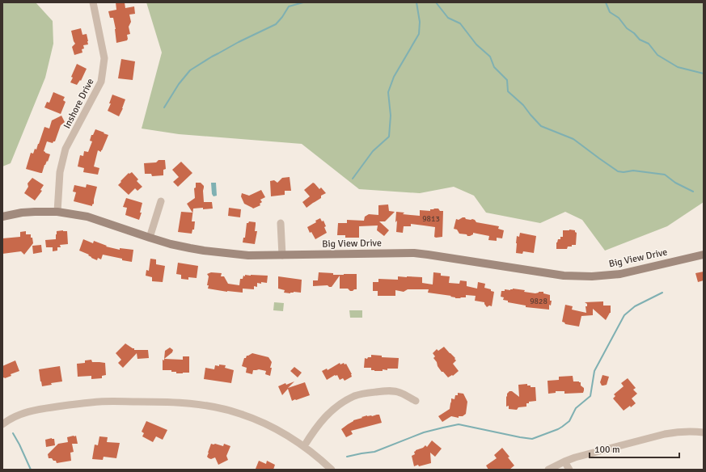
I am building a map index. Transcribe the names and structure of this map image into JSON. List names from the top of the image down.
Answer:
{
  "streets": {
    "street": ["Inshore Drive", "Big View Drive"]
  },
  "crossings": [
    ["Inshore Drive", "Big View Drive"]
  ],
  "house_numbers": ["9813", "9828"],
  "scale_bar": "100 m"
}
